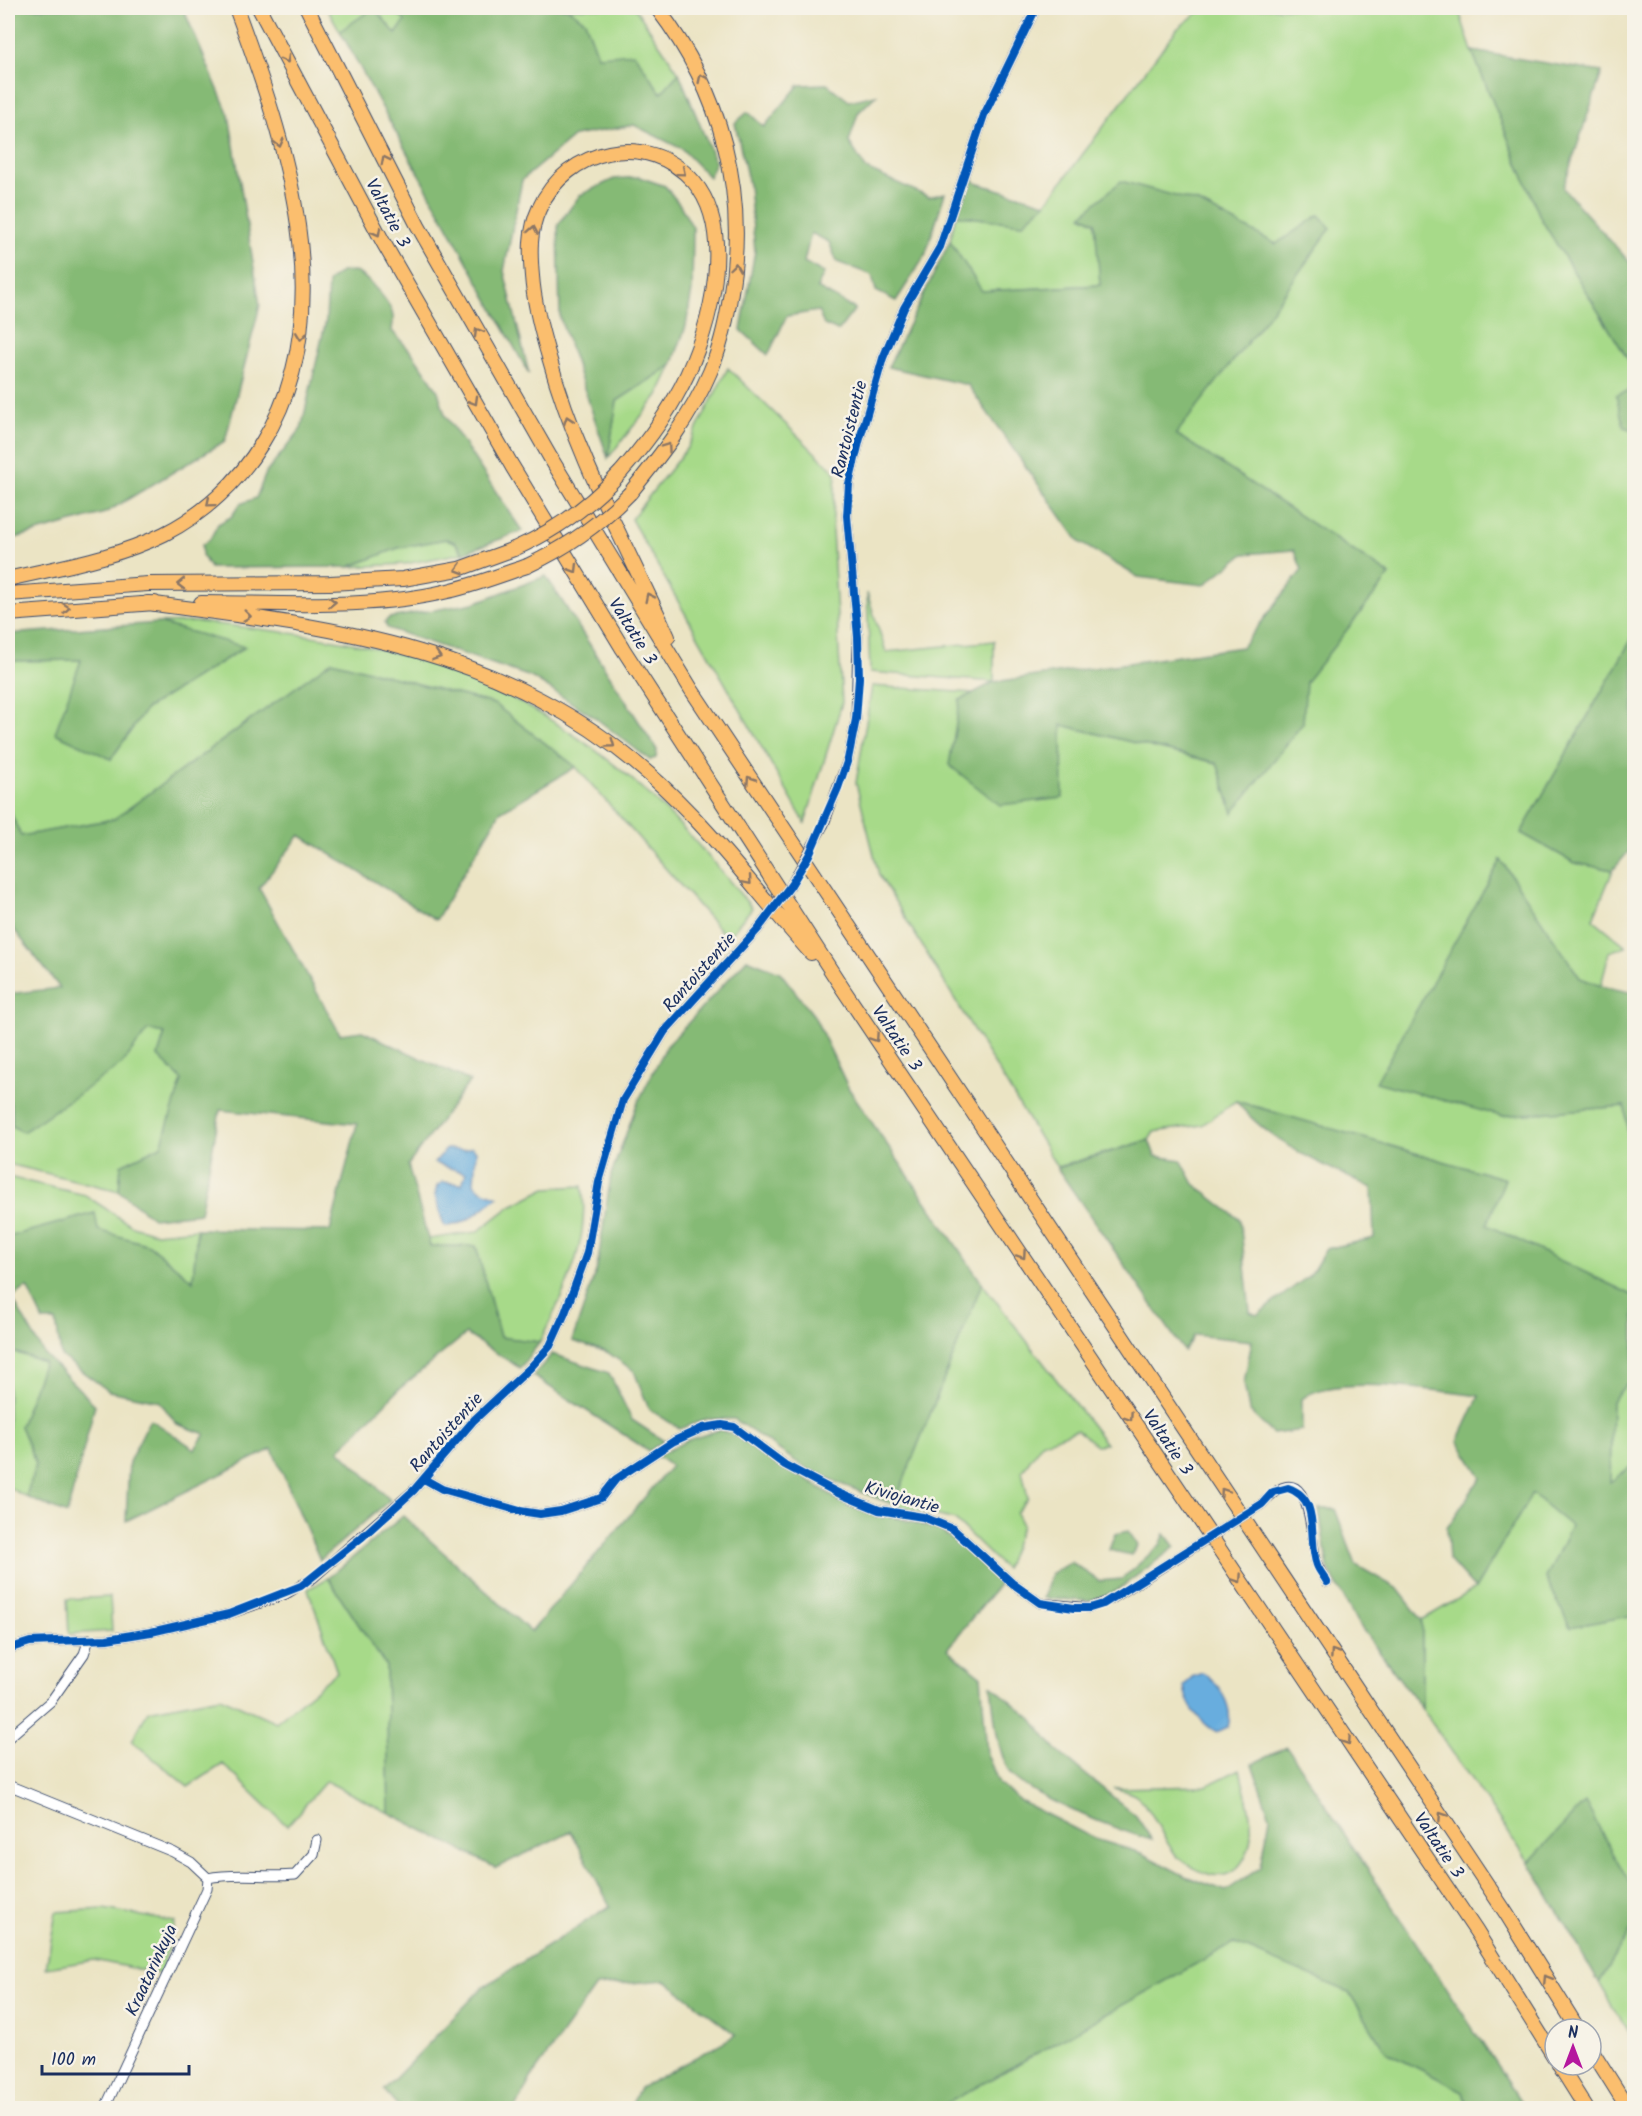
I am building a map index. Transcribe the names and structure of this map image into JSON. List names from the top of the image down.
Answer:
{
  "streets": {
    "highway": ["Valtatie 3"],
    "street": ["Rantoistentie", "Kiviojantie", "Kraatarinkuja"]
  },
  "crossings": [
    ["Rantoistentie", "Kiviojantie"]
  ],
  "scale_bar": "100 m",
  "north": "top"
}
